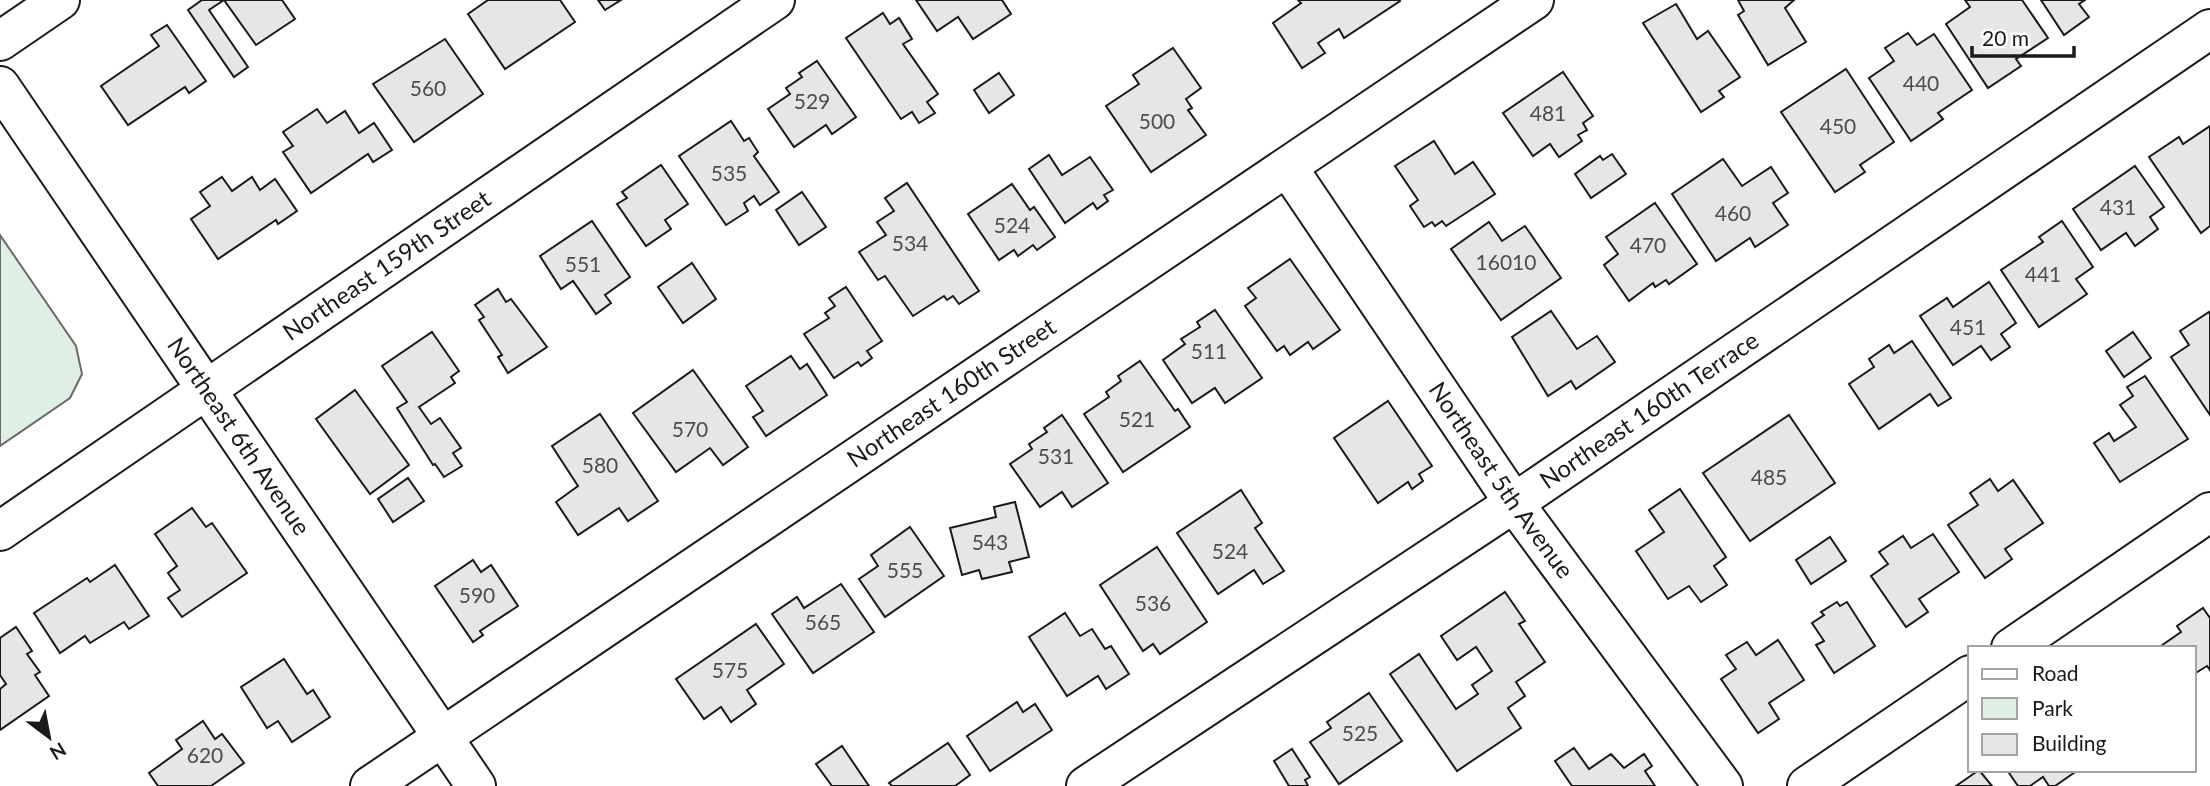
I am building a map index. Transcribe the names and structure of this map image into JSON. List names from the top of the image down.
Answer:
{
  "streets": {
    "street": [
      "Northeast 159th Street",
      "Northeast 160th Street",
      "Northeast 160th Terrace",
      "Northeast 6th Avenue",
      "Northeast 5th Avenue"
    ]
  },
  "crossings": [
    ["Northeast 159th Street", "Northeast 6th Avenue"],
    ["Northeast 160th Street", "Northeast 6th Avenue"],
    ["Northeast 160th Street", "Northeast 5th Avenue"],
    ["Northeast 160th Terrace", "Northeast 5th Avenue"]
  ],
  "house_numbers": [
    "440",
    "560",
    "529",
    "481",
    "500",
    "450",
    "535",
    "431",
    "460",
    "524",
    "534",
    "470",
    "16010",
    "551",
    "441",
    "451",
    "511",
    "521",
    "570",
    "531",
    "580",
    "485",
    "543",
    "524",
    "555",
    "590",
    "536",
    "565",
    "575",
    "525",
    "620"
  ],
  "legend": ["Road", "Park", "Building"],
  "scale_bar": "20 m",
  "north": "bottom right"
}
